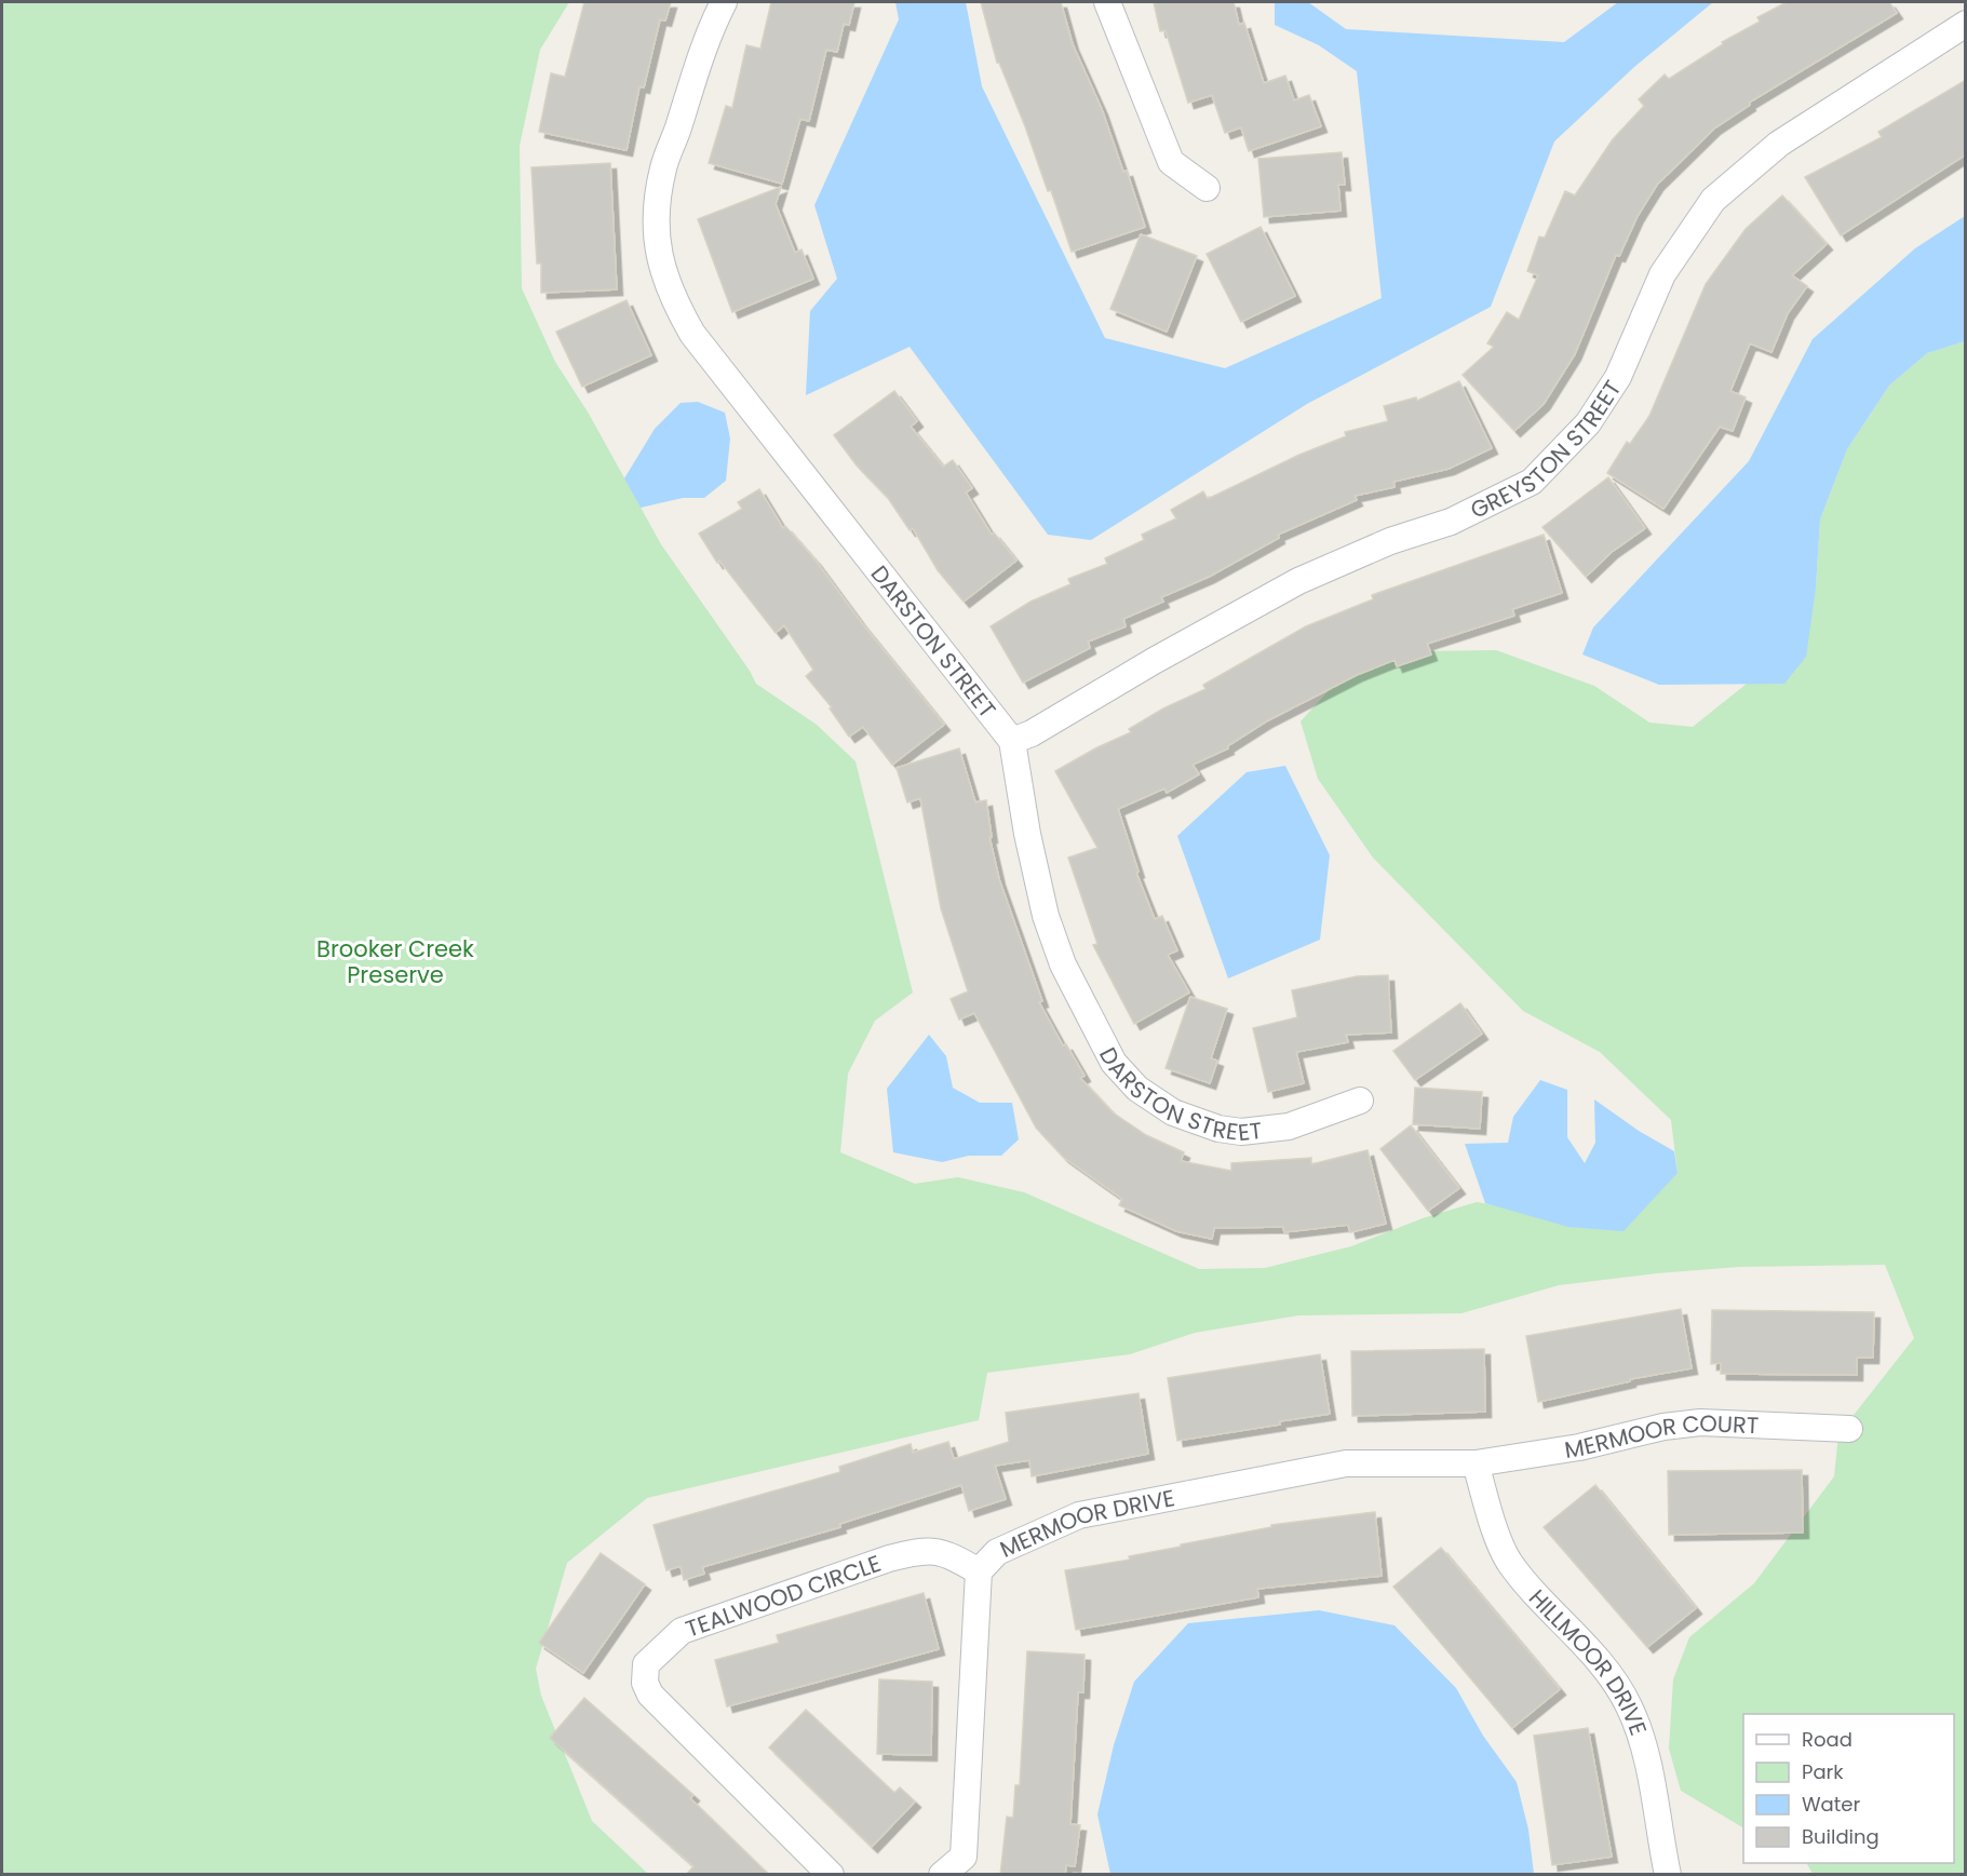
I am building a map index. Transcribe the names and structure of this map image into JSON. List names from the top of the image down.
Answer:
{
  "streets": {
    "street": [
      "GREYSTON STREET",
      "DARSTON STREET",
      "MERMOOR COURT",
      "MERMOOR DRIVE",
      "TEALWOOD CIRCLE",
      "HILLMOOR DRIVE"
    ]
  },
  "crossings": [
    ["GREYSTON STREET", "DARSTON STREET"],
    ["MERMOOR COURT", "MERMOOR DRIVE"],
    ["MERMOOR COURT", "HILLMOOR DRIVE"],
    ["MERMOOR DRIVE", "TEALWOOD CIRCLE"],
    ["MERMOOR DRIVE", "HILLMOOR DRIVE"]
  ],
  "parks": ["Brooker Creek Preserve"],
  "legend": [
    "Road",
    "Park",
    "Water",
    "Building"
  ]
}
